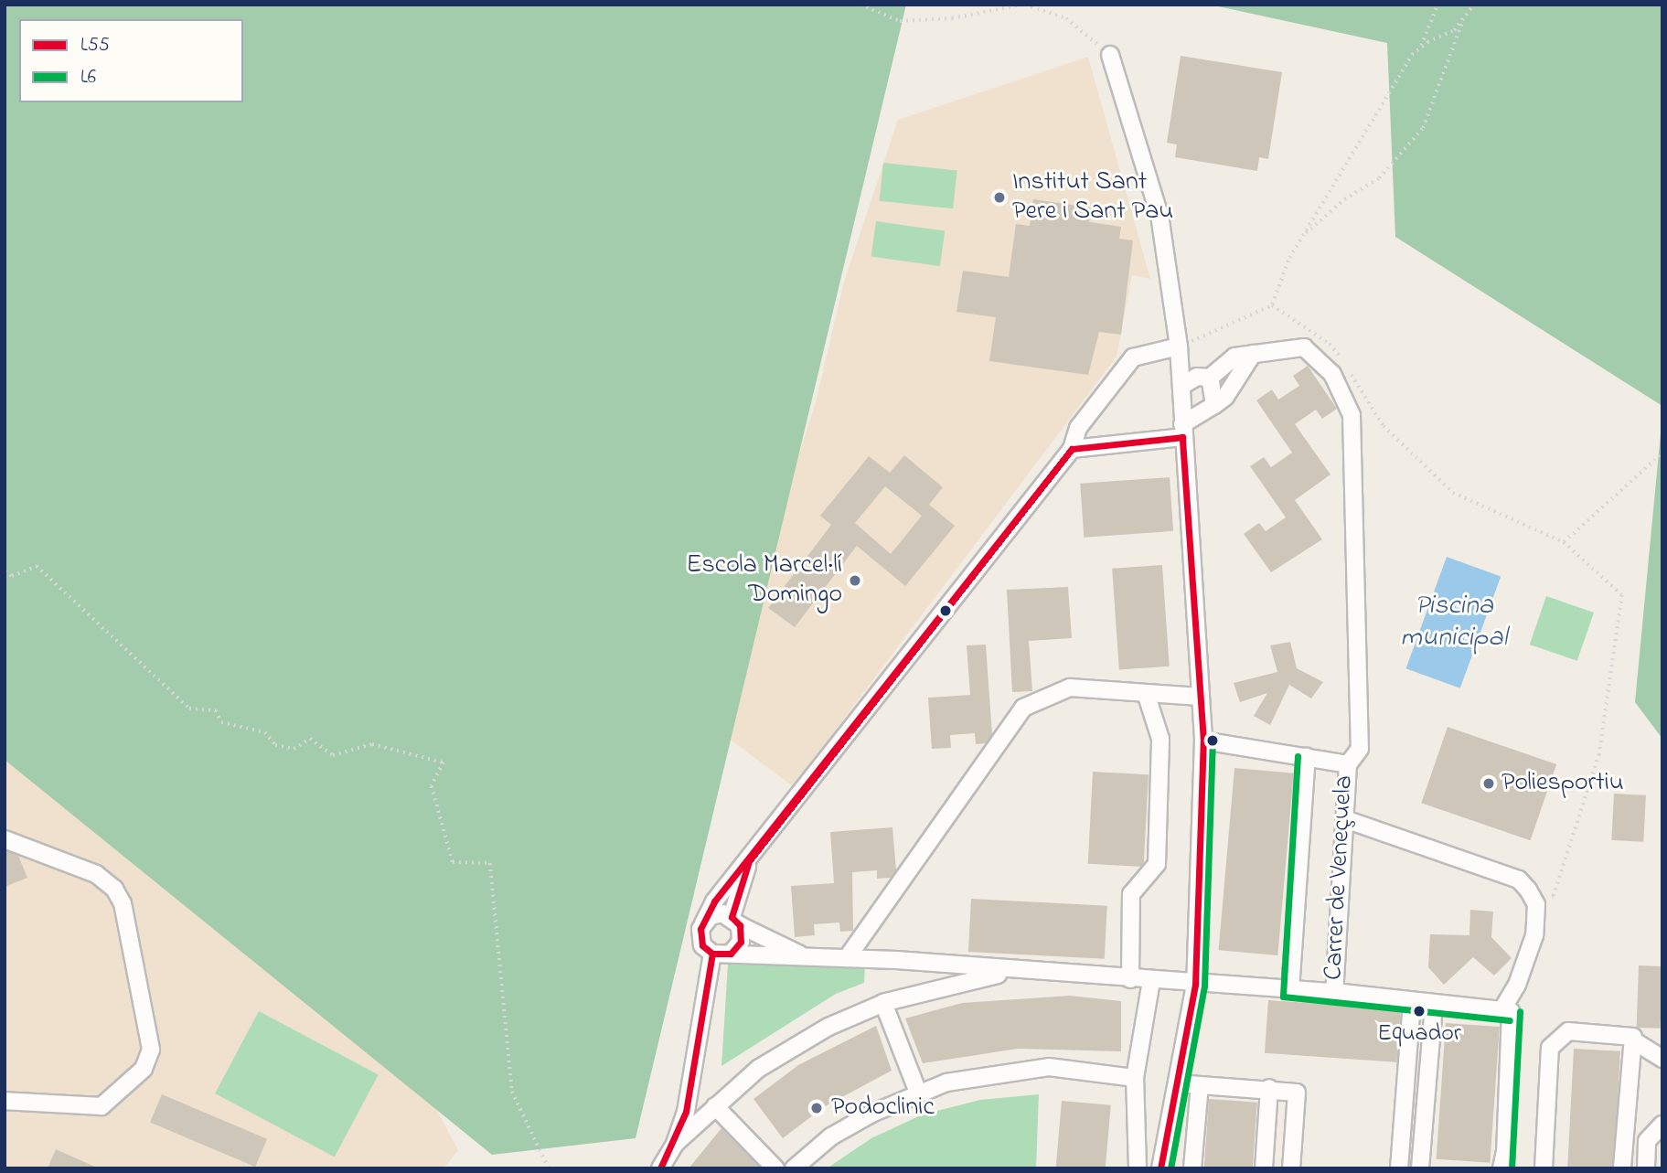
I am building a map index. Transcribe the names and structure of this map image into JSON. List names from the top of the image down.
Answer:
{
  "streets": {
    "street": ["Carrer de Veneçuela"]
  },
  "water": ["Piscina municipal"],
  "places": [
    "Institut Sant Pere i Sant Pau",
    "Escola Marcel·lí Domingo",
    "Poliesportiu",
    "Equador",
    "Podoclinic"
  ],
  "lines": ["transit line L55", "transit line L6"],
  "legend": ["L55", "L6"]
}
